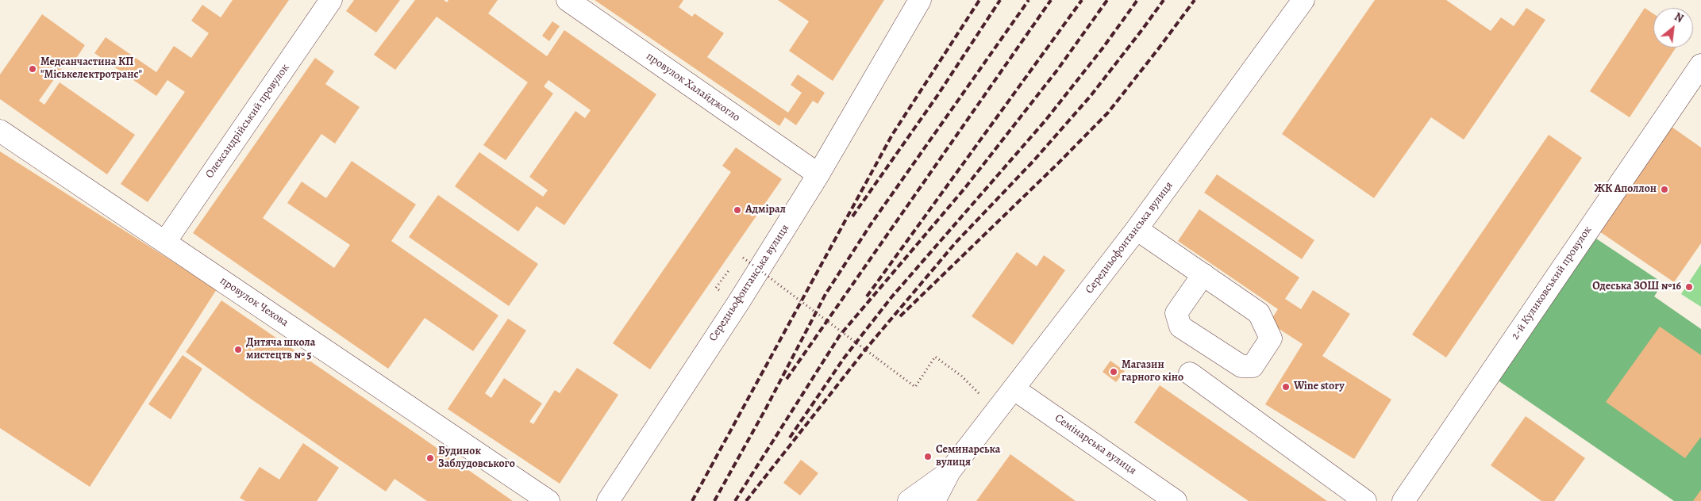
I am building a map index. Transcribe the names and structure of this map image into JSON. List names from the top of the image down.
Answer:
{
  "streets": {
    "street": [
      "провулок Халайджогло",
      "Олександрійський провулок",
      "Середньофонтанська вулиця",
      "2-й Куликовський провулок",
      "провулок Чехова",
      "Семінарська вулиця"
    ]
  },
  "crossings": [
    ["провулок Халайджогло", "Середньофонтанська вулиця"],
    ["Олександрійський провулок", "провулок Чехова"],
    ["Середньофонтанська вулиця", "Семінарська вулиця"]
  ],
  "places": [
    "Медсанчастина КП \"Міськелектротранс\"",
    "ЖК Аполлон",
    "Адмірал",
    "Одеська ЗОШ №16",
    "Дитяча школа мистецтв № 5",
    "Магазин гарного кіно",
    "Wine story",
    "Семинарська вулиця",
    "Будинок Заблудовського"
  ],
  "north": "top right"
}
